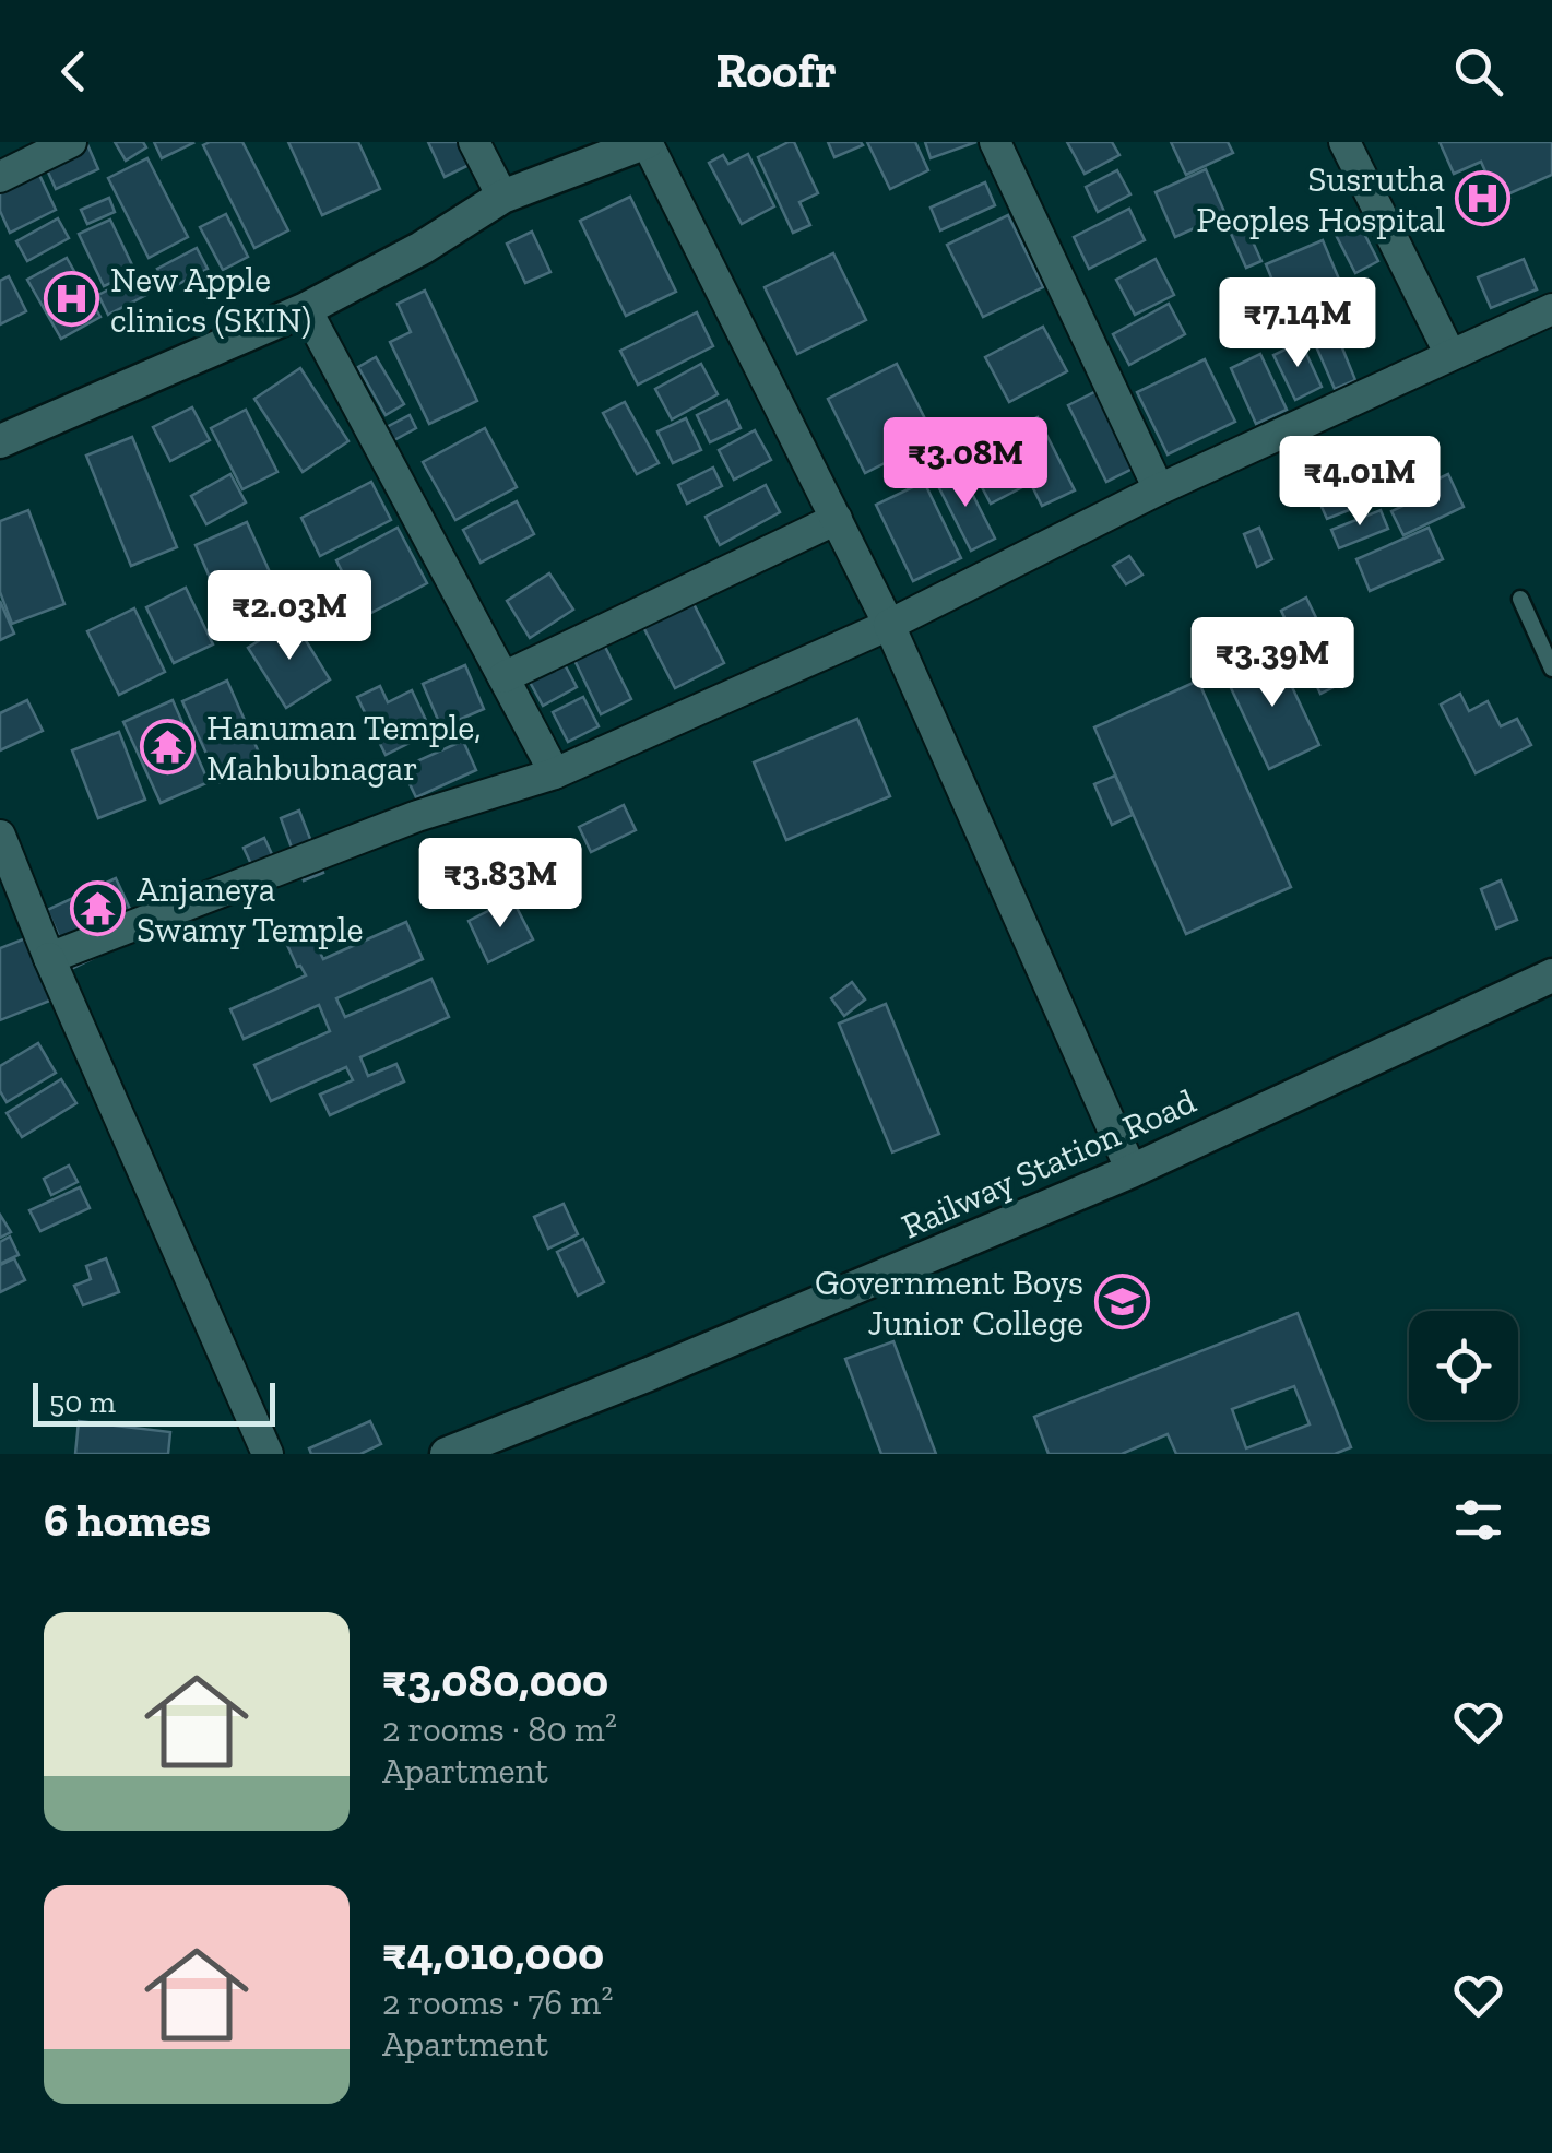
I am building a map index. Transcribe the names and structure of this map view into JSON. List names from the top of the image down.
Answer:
{
  "streets": {
    "street": ["Railway Station Road"]
  },
  "places": {
    "hospital": ["Susrutha Peoples Hospital", "New Apple clinics (SKIN)"],
    "temple": ["Hanuman Temple, Mahbubnagar", "Anjaneya Swamy Temple"],
    "school or university": ["Government Boys Junior College"]
  },
  "scale_bar": "50 m",
  "page": {
    "header": "Roofr",
    "price": [
      "₹7.14M",
      "₹3.08M",
      "₹4.01M",
      "₹2.03M",
      "₹3.39M",
      "₹3.83M"
    ],
    "scale": "50 m",
    "heading": "6 homes",
    "list": [
      {
        "name": "₹3,080,000",
        "note": "2 rooms · 80 m² · Apartment"
      },
      {
        "name": "₹4,010,000",
        "note": "2 rooms · 76 m² · Apartment"
      }
    ]
  }
}
